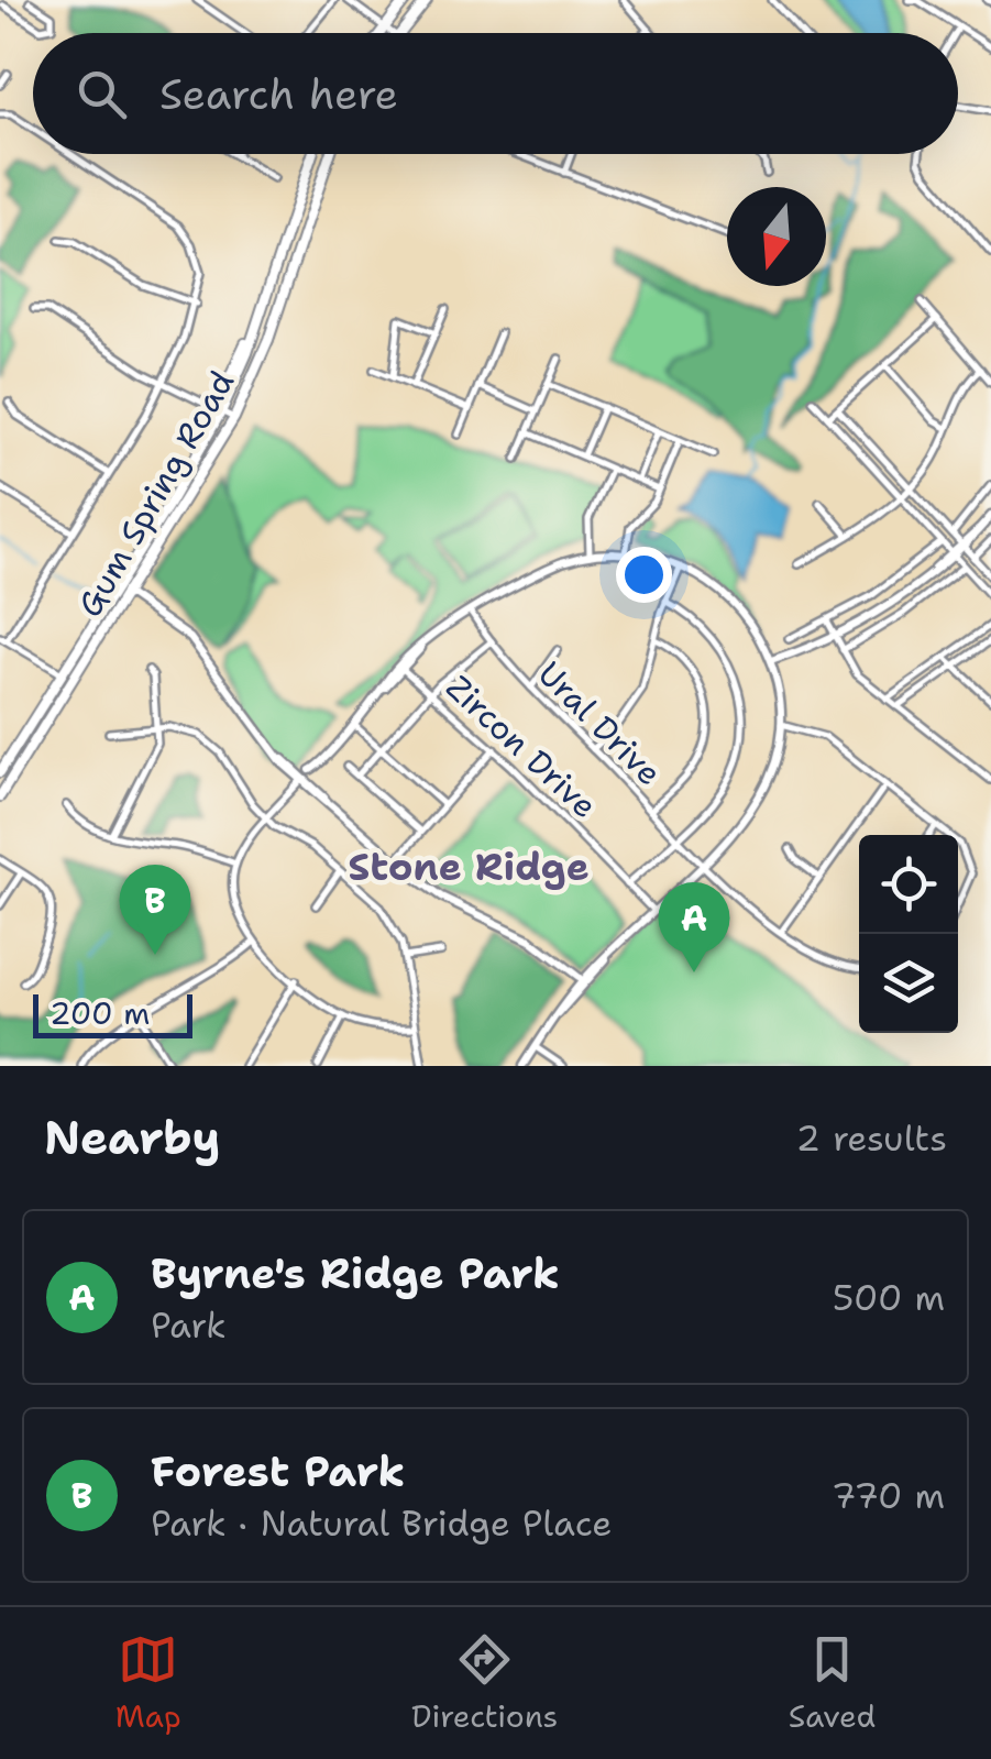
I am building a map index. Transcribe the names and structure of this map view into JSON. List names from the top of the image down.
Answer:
{
  "streets": {
    "main road": ["Gum Spring Road"],
    "street": ["Ural Drive", "Zircon Drive"]
  },
  "districts": ["Stone Ridge"],
  "scale_bar": "200 m",
  "north": "bottom",
  "page": {
    "search": "Search here",
    "pins": ["B", "A"],
    "scale": "200 m",
    "heading": ["Nearby", "2 results"],
    "list": [
      {
        "mark": "A",
        "name": "Byrne's Ridge Park",
        "note": "Park",
        "value": "500 m"
      },
      {
        "mark": "B",
        "name": "Forest Park",
        "note": "Park · Natural Bridge Place",
        "value": "770 m"
      }
    ],
    "nav": ["Map", "Directions", "Saved"]
  }
}
